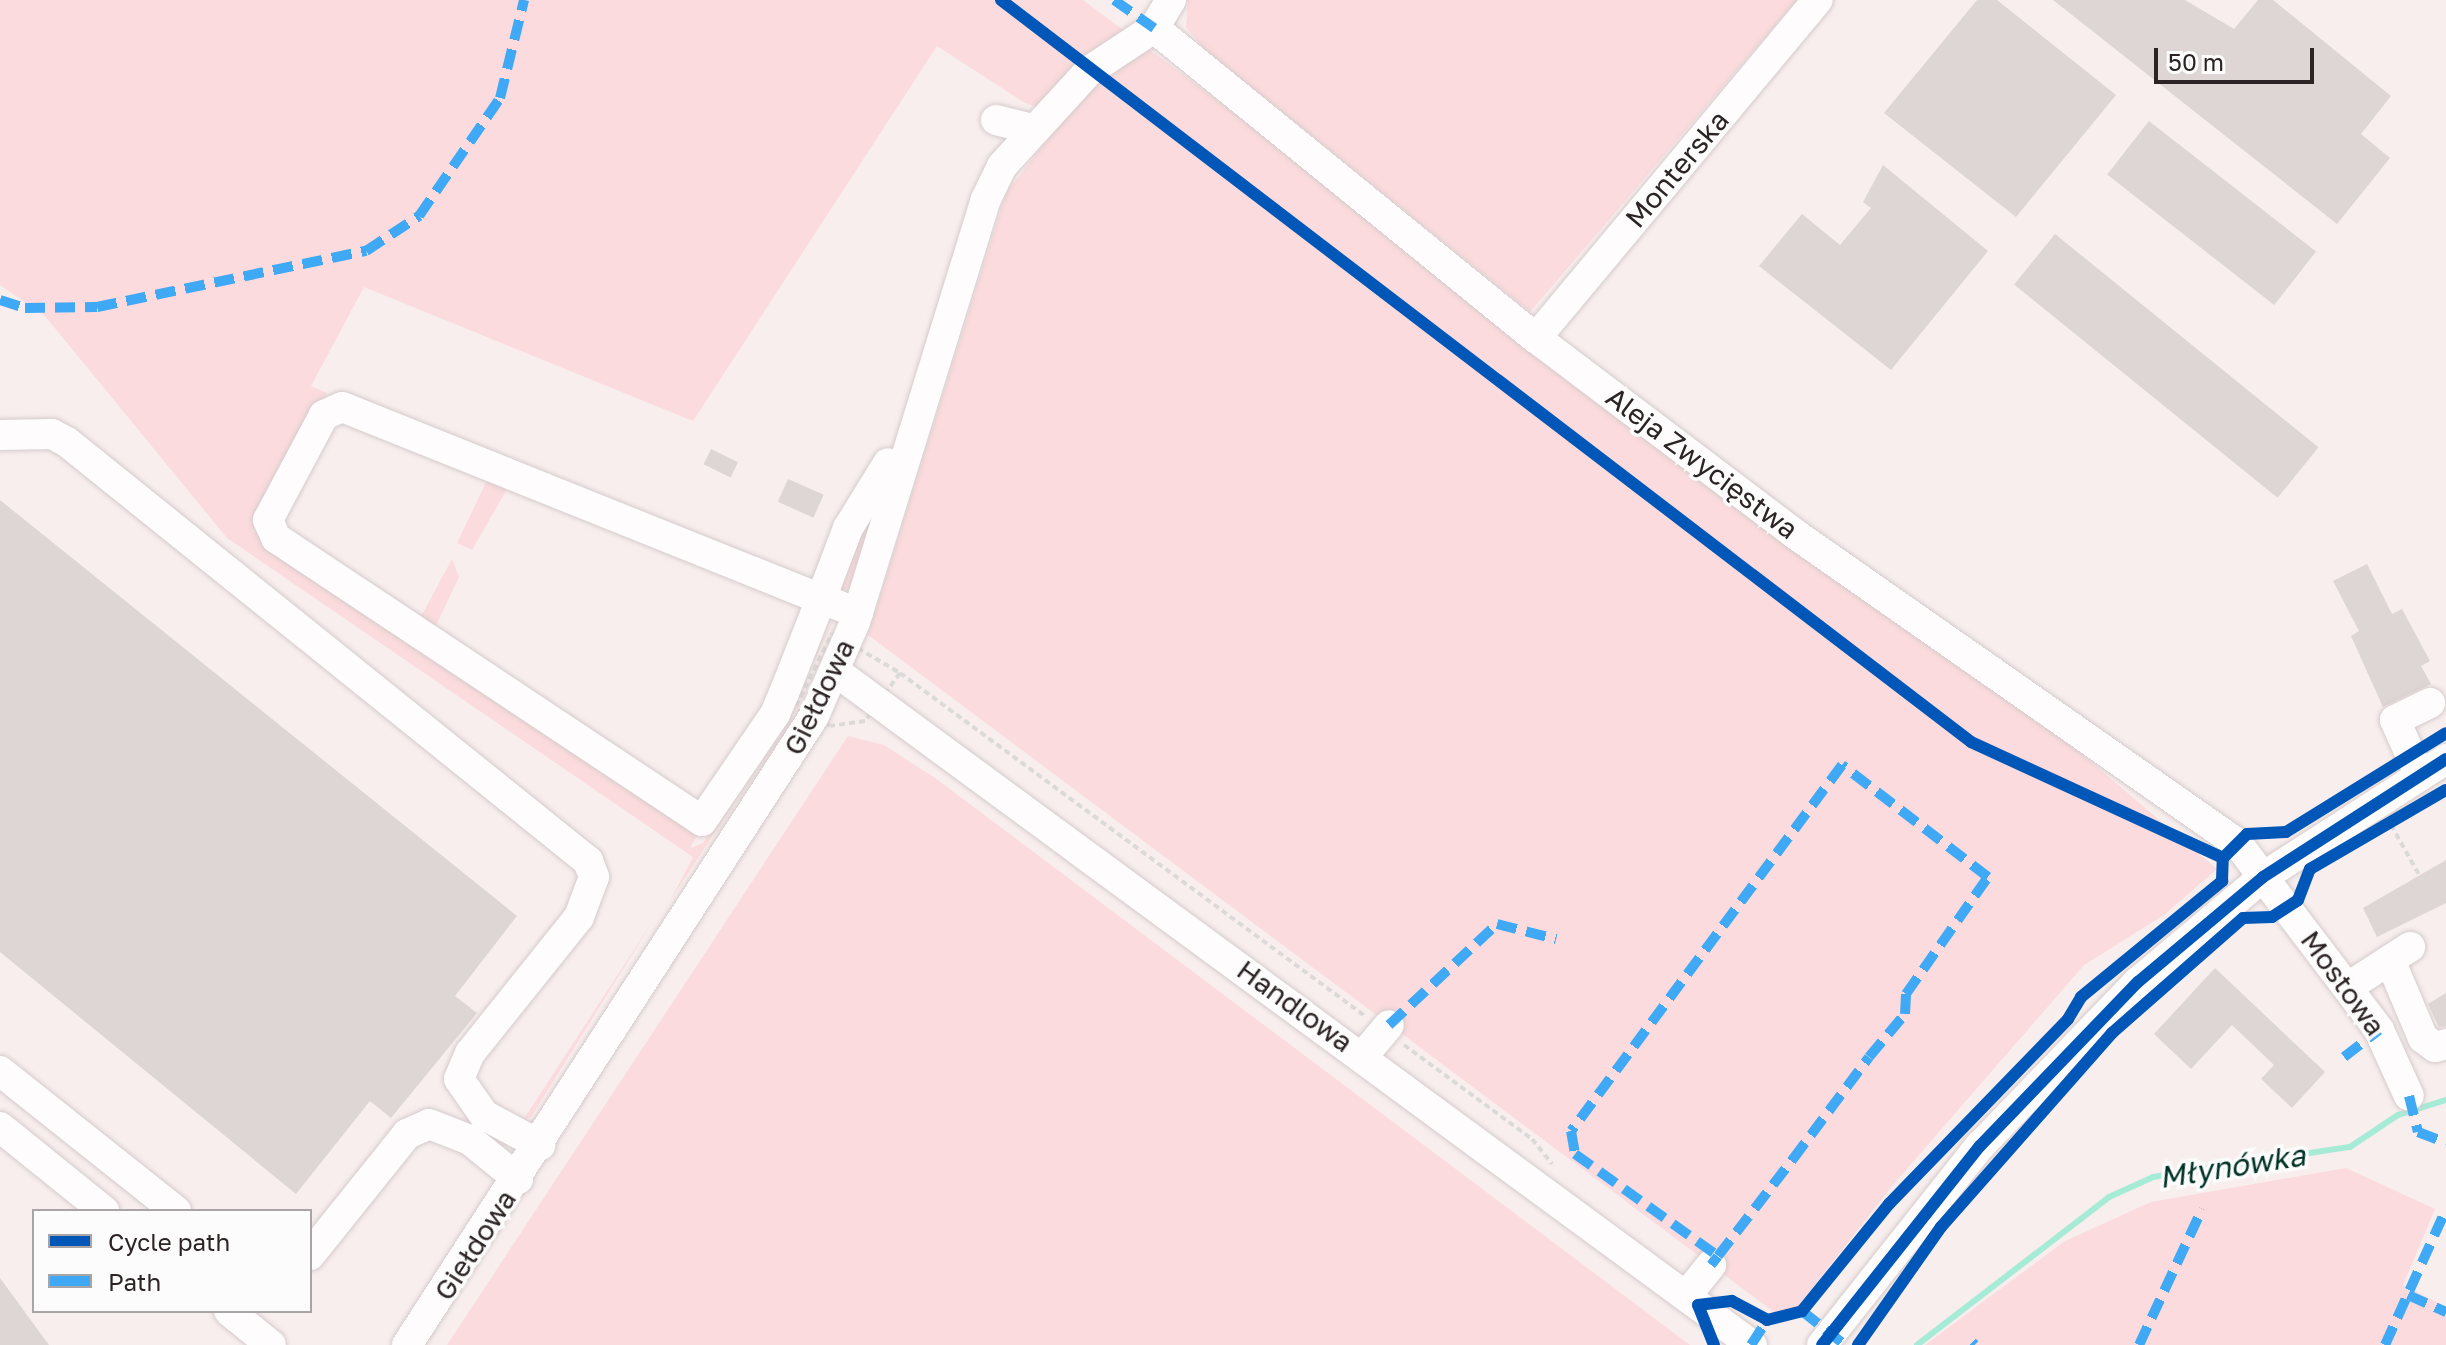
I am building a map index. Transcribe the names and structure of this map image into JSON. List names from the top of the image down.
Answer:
{
  "streets": {
    "street": [
      "Monterska",
      "Aleja Zwycięstwa",
      "Giełdowa",
      "Mostowa",
      "Handlowa"
    ]
  },
  "crossings": [
    ["Monterska", "Aleja Zwycięstwa"],
    ["Aleja Zwycięstwa", "Giełdowa"],
    ["Aleja Zwycięstwa", "Mostowa"],
    ["Giełdowa", "Handlowa"]
  ],
  "water": ["Młynówka"],
  "legend": ["Cycle path", "Path"],
  "scale_bar": "50 m"
}
